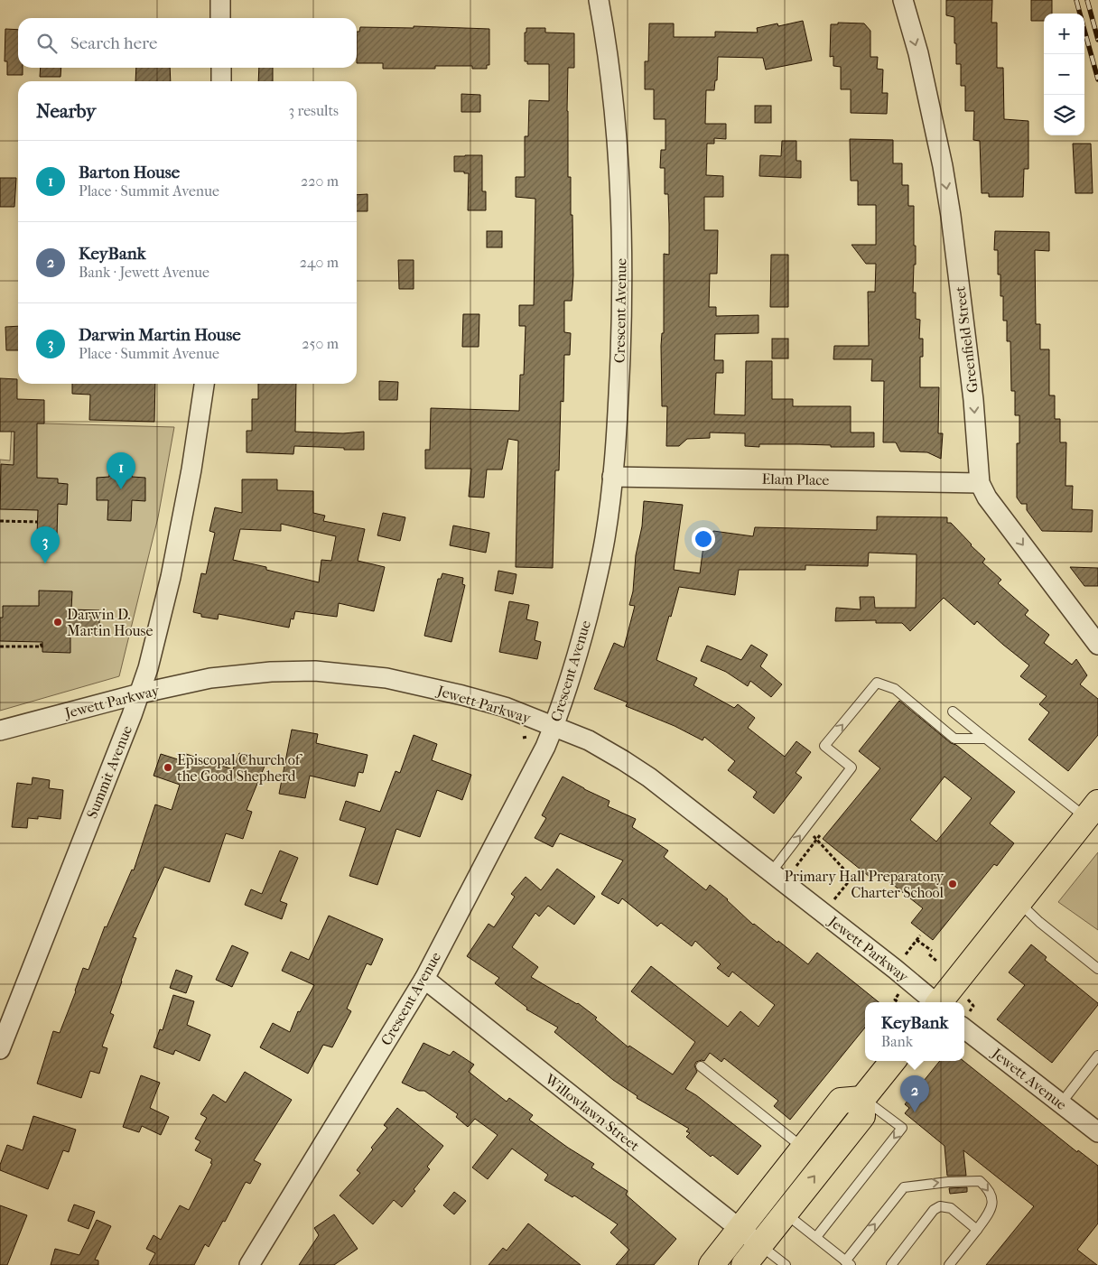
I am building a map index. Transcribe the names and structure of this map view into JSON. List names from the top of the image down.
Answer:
{
  "streets": {
    "street": [
      "Crescent Avenue",
      "Greenfield Street",
      "Elam Place",
      "Jewett Parkway",
      "Summit Avenue",
      "Jewett Avenue",
      "Willowlawn Street"
    ]
  },
  "crossings": [
    ["Crescent Avenue", "Elam Place"],
    ["Crescent Avenue", "Jewett Parkway"],
    ["Crescent Avenue", "Willowlawn Street"],
    ["Greenfield Street", "Elam Place"],
    ["Jewett Parkway", "Summit Avenue"]
  ],
  "one_way": ["Greenfield Street"],
  "places": ["Darwin D. Martin House", "Episcopal Church of the Good Shepherd", "Primary Hall Preparatory Charter School"],
  "page": {
    "map_buttons": ["+", "−"],
    "search": "Search here",
    "heading": ["Nearby", "3 results"],
    "list": [
      {
        "mark": "1",
        "name": "Barton House",
        "note": "Place · Summit Avenue",
        "value": "220 m"
      },
      {
        "mark": "2",
        "name": "KeyBank",
        "note": "Bank · Jewett Avenue",
        "value": "240 m"
      },
      {
        "mark": "3",
        "name": "Darwin Martin House",
        "note": "Place · Summit Avenue",
        "value": "250 m"
      }
    ],
    "pins": ["1", "3", "2"],
    "popup": ["KeyBank", "Bank"]
  }
}
